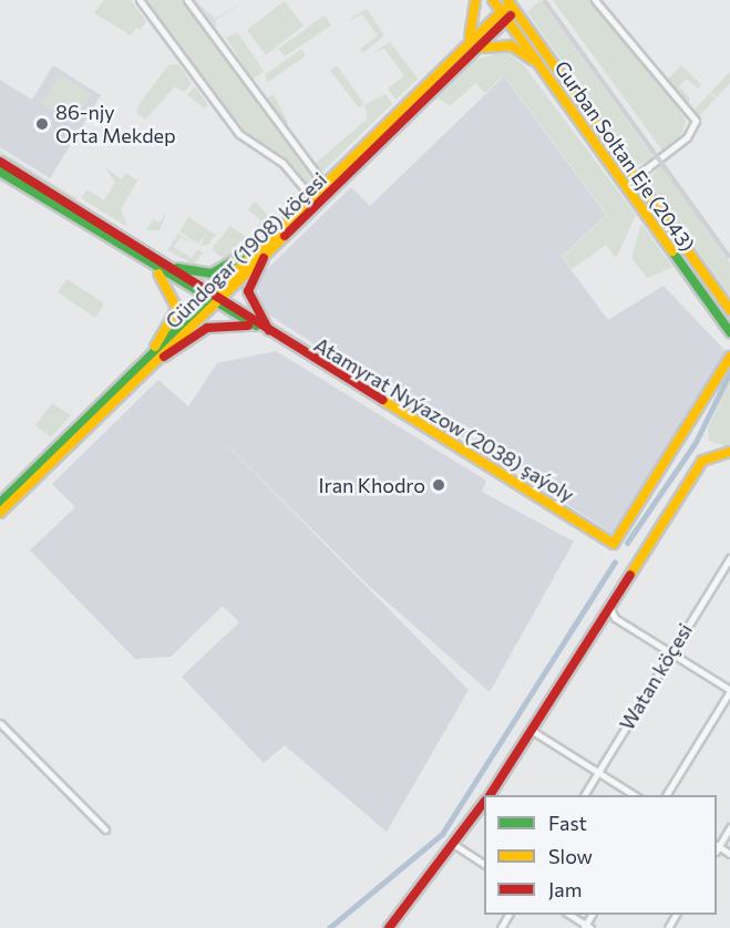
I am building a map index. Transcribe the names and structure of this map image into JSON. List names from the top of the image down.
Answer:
{
  "streets": {
    "main road": ["Gurban Soltan Eje (2043)", "Gündogar (1908) köçesi", "Atamyrat Nyýazow (2038) şaýoly"],
    "street": ["Watan köçesi"]
  },
  "crossings": [
    ["Gurban Soltan Eje (2043)", "Gündogar (1908) köçesi"],
    ["Gündogar (1908) köçesi", "Atamyrat Nyýazow (2038) şaýoly"]
  ],
  "places": ["86-njy Orta Mekdep", "Iran Khodro"],
  "legend": ["Fast", "Slow", "Jam"]
}
